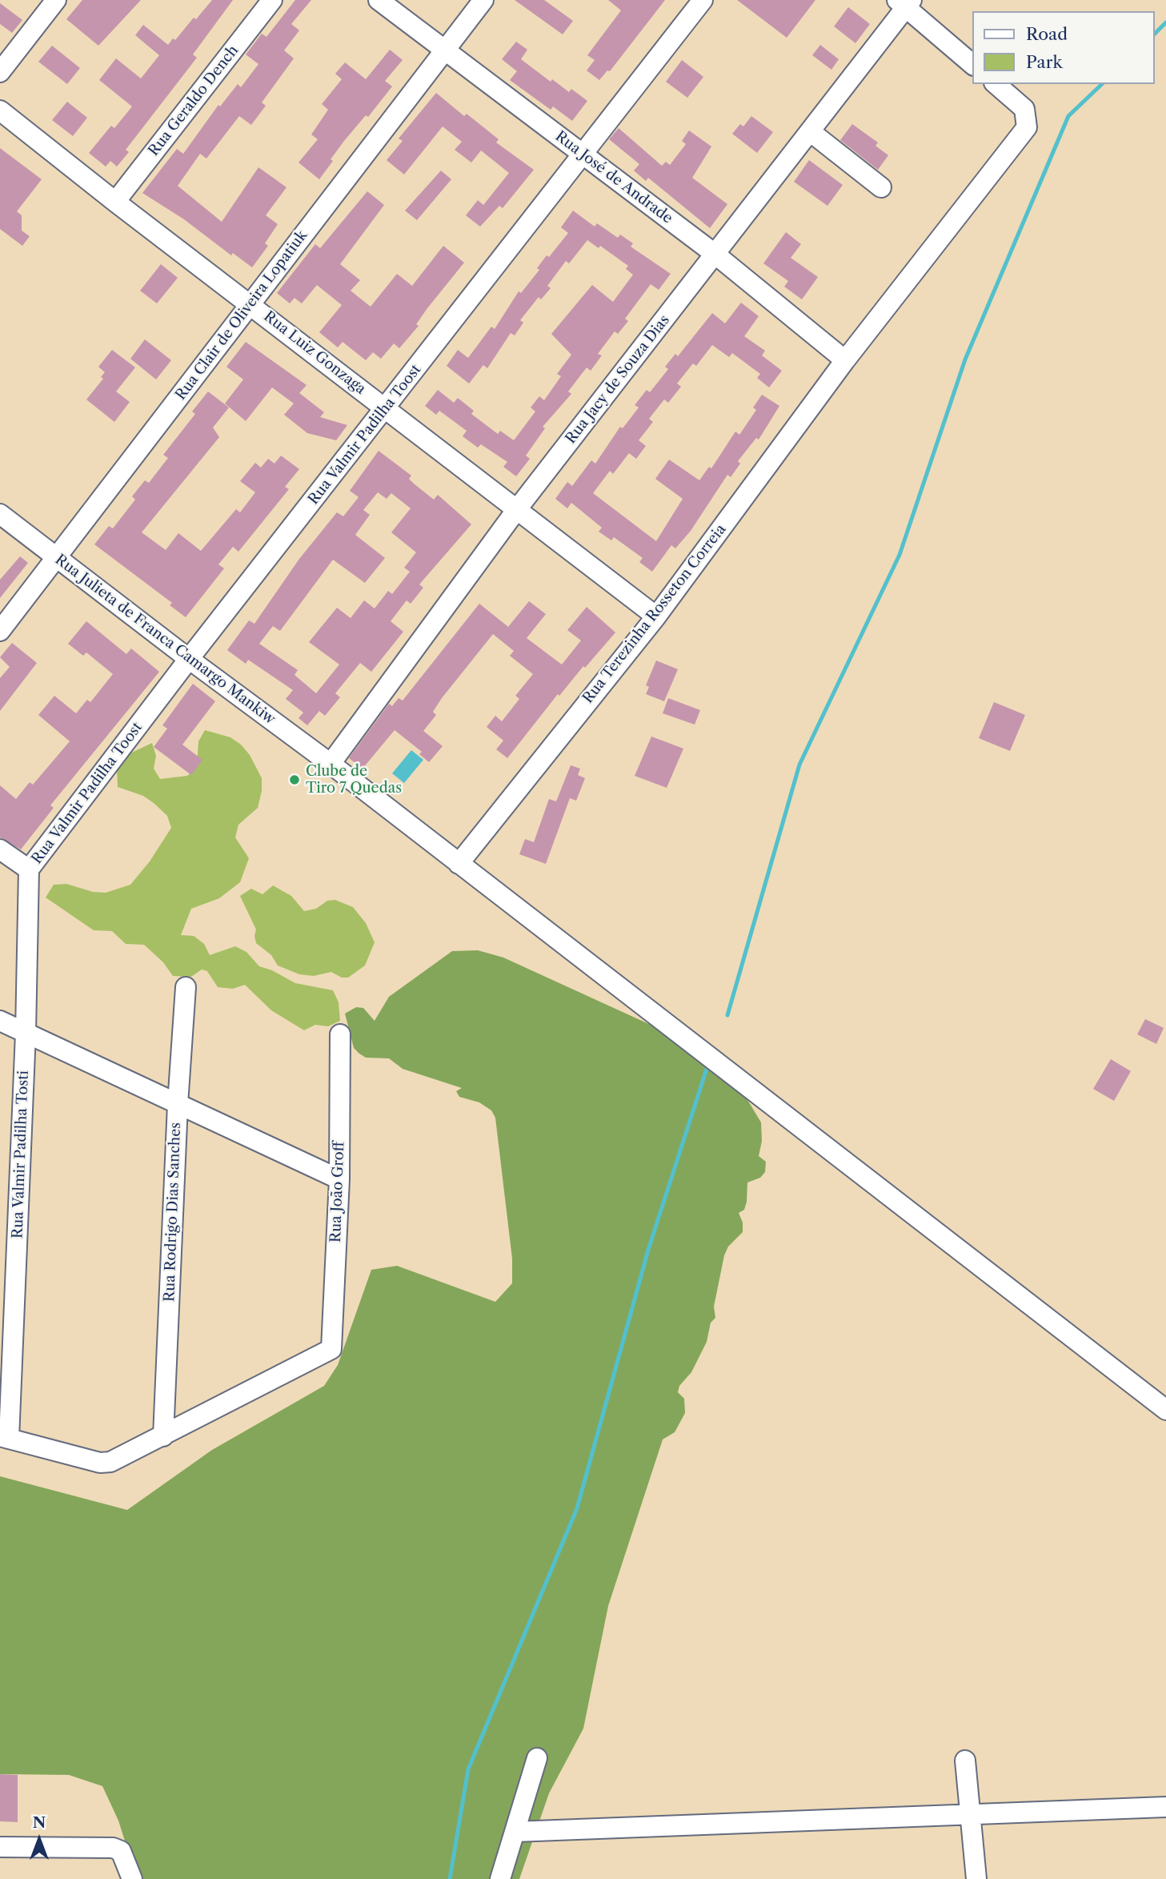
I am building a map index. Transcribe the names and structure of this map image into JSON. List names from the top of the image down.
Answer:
{
  "streets": {
    "street": [
      "Rua Geraldo Dench",
      "Rua José de Andrade",
      "Rua Clair de Oliveira Lopatiuk",
      "Rua Luiz Gonzaga",
      "Rua Jacy de Souza Dias",
      "Rua Valmir Padilha Toost",
      "Rua Terezinha Rosseton Correia",
      "Rua Julieta de Franca Camargo Mankiw",
      "Rua Valmir Padilha Tosti",
      "Rua João Groff",
      "Rua Rodrigo Dias Sanches"
    ]
  },
  "crossings": [
    ["Rua Geraldo Dench", "Rua Luiz Gonzaga"],
    ["Rua José de Andrade", "Rua Clair de Oliveira Lopatiuk"],
    ["Rua José de Andrade", "Rua Jacy de Souza Dias"],
    ["Rua José de Andrade", "Rua Valmir Padilha Toost"],
    ["Rua José de Andrade", "Rua Terezinha Rosseton Correia"],
    ["Rua Clair de Oliveira Lopatiuk", "Rua Luiz Gonzaga"],
    ["Rua Clair de Oliveira Lopatiuk", "Rua Julieta de Franca Camargo Mankiw"],
    ["Rua Luiz Gonzaga", "Rua Jacy de Souza Dias"],
    ["Rua Luiz Gonzaga", "Rua Valmir Padilha Toost"],
    ["Rua Luiz Gonzaga", "Rua Terezinha Rosseton Correia"],
    ["Rua Jacy de Souza Dias", "Rua Julieta de Franca Camargo Mankiw"],
    ["Rua Valmir Padilha Toost", "Rua Julieta de Franca Camargo Mankiw"],
    ["Rua Valmir Padilha Toost", "Rua Valmir Padilha Tosti"],
    ["Rua Terezinha Rosseton Correia", "Rua Julieta de Franca Camargo Mankiw"],
    ["Rua João Groff", "Rua Rodrigo Dias Sanches"]
  ],
  "places": ["Clube de Tiro 7 Quedas"],
  "legend": ["Road", "Park"],
  "north": "top"
}
